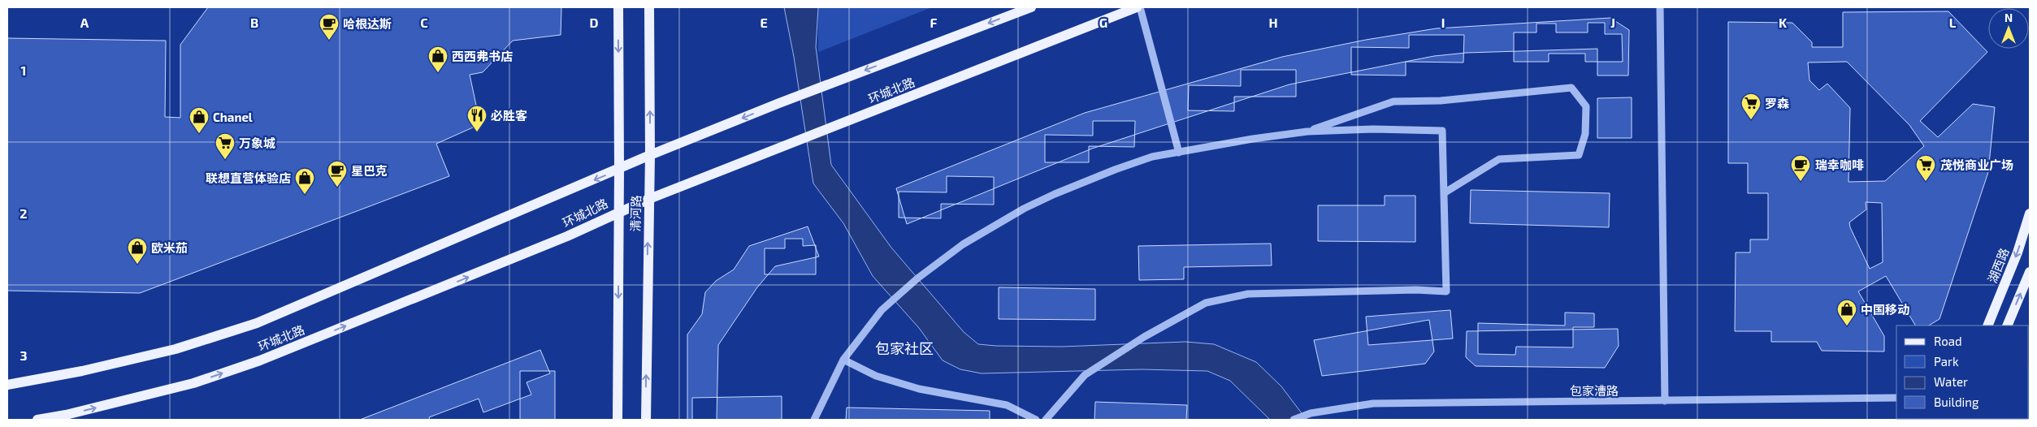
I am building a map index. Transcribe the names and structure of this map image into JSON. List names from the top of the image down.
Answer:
{
  "streets": {
    "main road": ["环城北路", "清河路", "湖西路"],
    "street": ["包家漕路"]
  },
  "crossings": [
    ["环城北路", "清河路"]
  ],
  "districts": ["包家社区"],
  "places": {
    "cafe": ["哈根达斯", "瑞幸咖啡", "星巴克"],
    "shop": [
      "西西弗书店",
      "Chanel",
      "联想直营体验店",
      "欧米茄",
      "中国移动"
    ],
    "supermarket": ["罗森", "万象城", "茂悦商业广场"],
    "restaurant": ["必胜客"]
  },
  "legend": [
    "Road",
    "Park",
    "Water",
    "Building"
  ],
  "north": "top",
  "grid": {
    "columns": [
      "A",
      "B",
      "C",
      "D",
      "E",
      "F",
      "G",
      "H",
      "I",
      "J",
      "K",
      "L"
    ],
    "rows": ["1", "2", "3"]
  }
}
